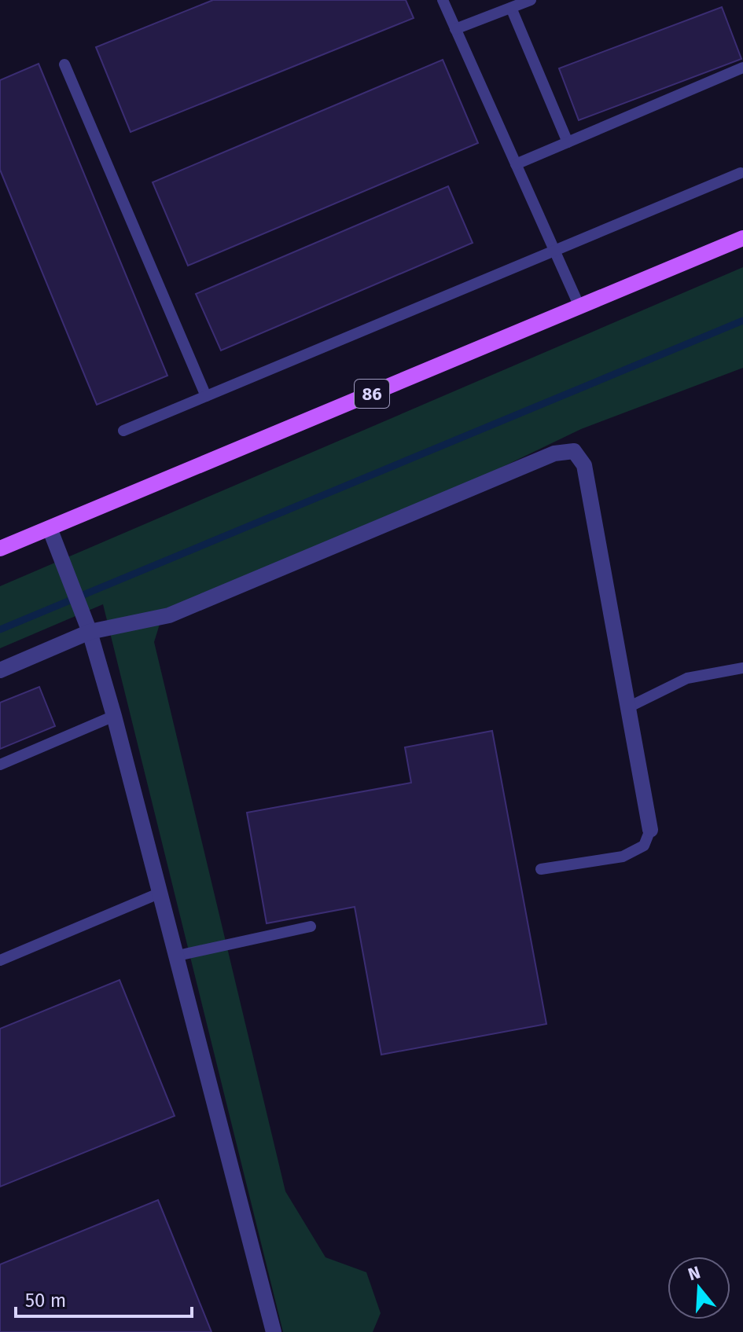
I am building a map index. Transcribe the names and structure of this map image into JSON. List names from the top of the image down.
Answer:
{
  "streets": {
    "main road": ["86"]
  },
  "scale_bar": "50 m",
  "north": "top"
}
